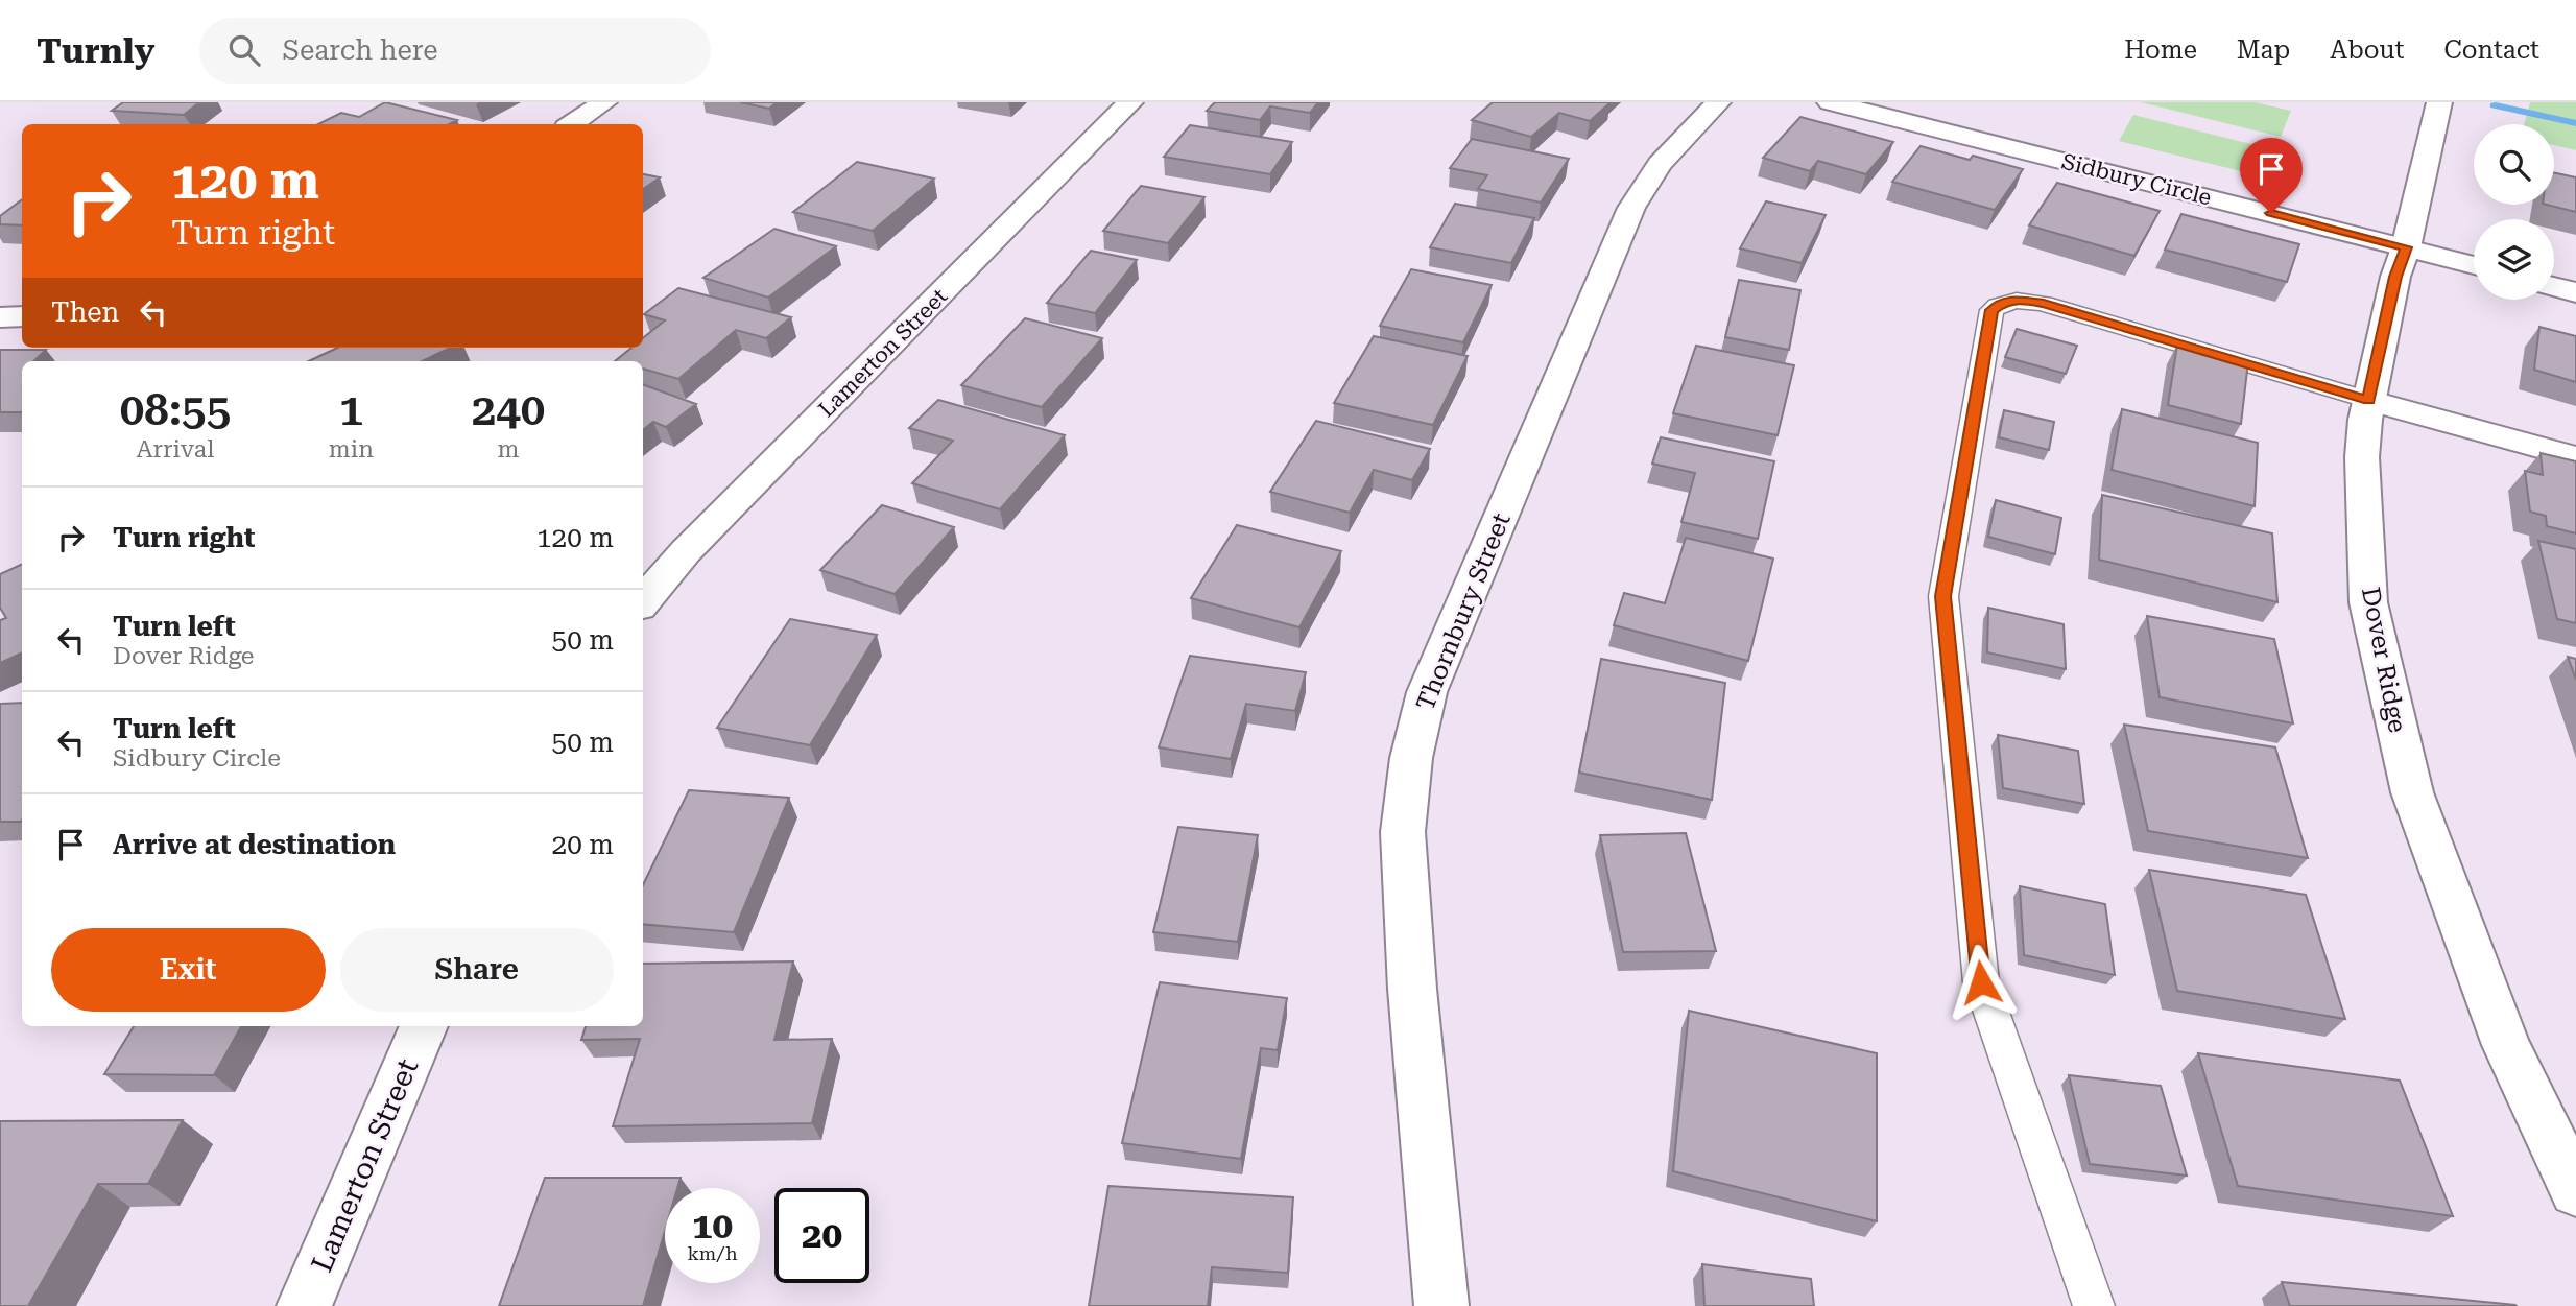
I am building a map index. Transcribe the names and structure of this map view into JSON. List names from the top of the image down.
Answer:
{
  "streets": {
    "street": [
      "Sidbury Circle",
      "Lamerton Street",
      "Thornbury Street",
      "Dover Ridge"
    ]
  },
  "crossings": [
    ["Sidbury Circle", "Dover Ridge"]
  ],
  "page": {
    "header": "Turnly",
    "search": "Search here",
    "nav": [
      "Home",
      "Map",
      "About",
      "Contact"
    ],
    "turn": ["120 m", "Turn right"],
    "then": "Then",
    "eta": [
      "08:55",
      "Arrival",
      "1",
      "min",
      "240",
      "m"
    ],
    "list": [
      {
        "name": "Turn right",
        "value": "120 m"
      },
      {
        "name": "Turn left",
        "note": "Dover Ridge",
        "value": "50 m"
      },
      {
        "name": "Turn left",
        "note": "Sidbury Circle",
        "value": "50 m"
      },
      {
        "name": "Arrive at destination",
        "value": "20 m"
      }
    ],
    "buttons": ["Exit", "Share"],
    "speed": "10 km/h",
    "limit": "20"
  }
}
